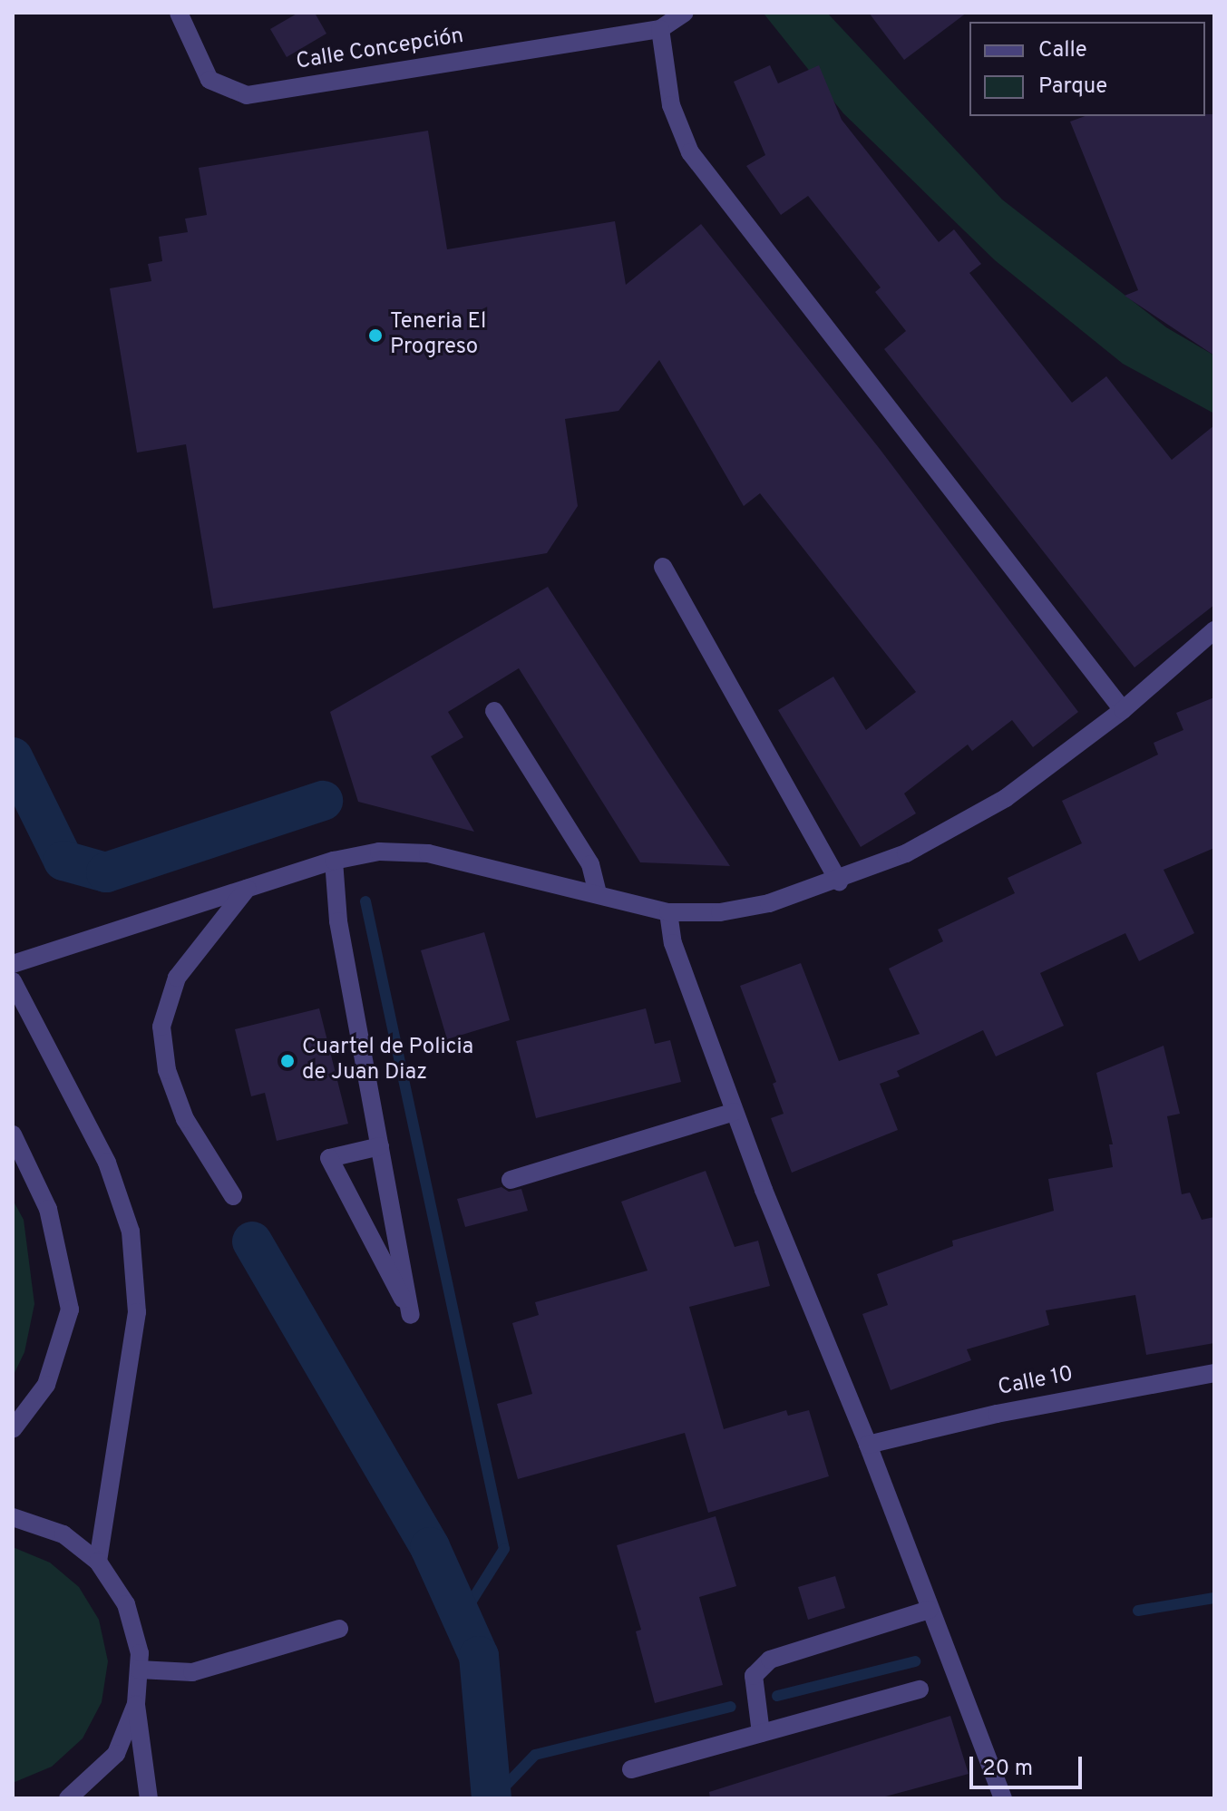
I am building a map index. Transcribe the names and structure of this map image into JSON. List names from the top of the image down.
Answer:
{
  "streets": {
    "street": ["Calle Concepción", "Calle 10"]
  },
  "places": ["Teneria El Progreso", "Cuartel de Policia de Juan Diaz"],
  "legend": ["Calle", "Parque"],
  "scale_bar": "20 m"
}
